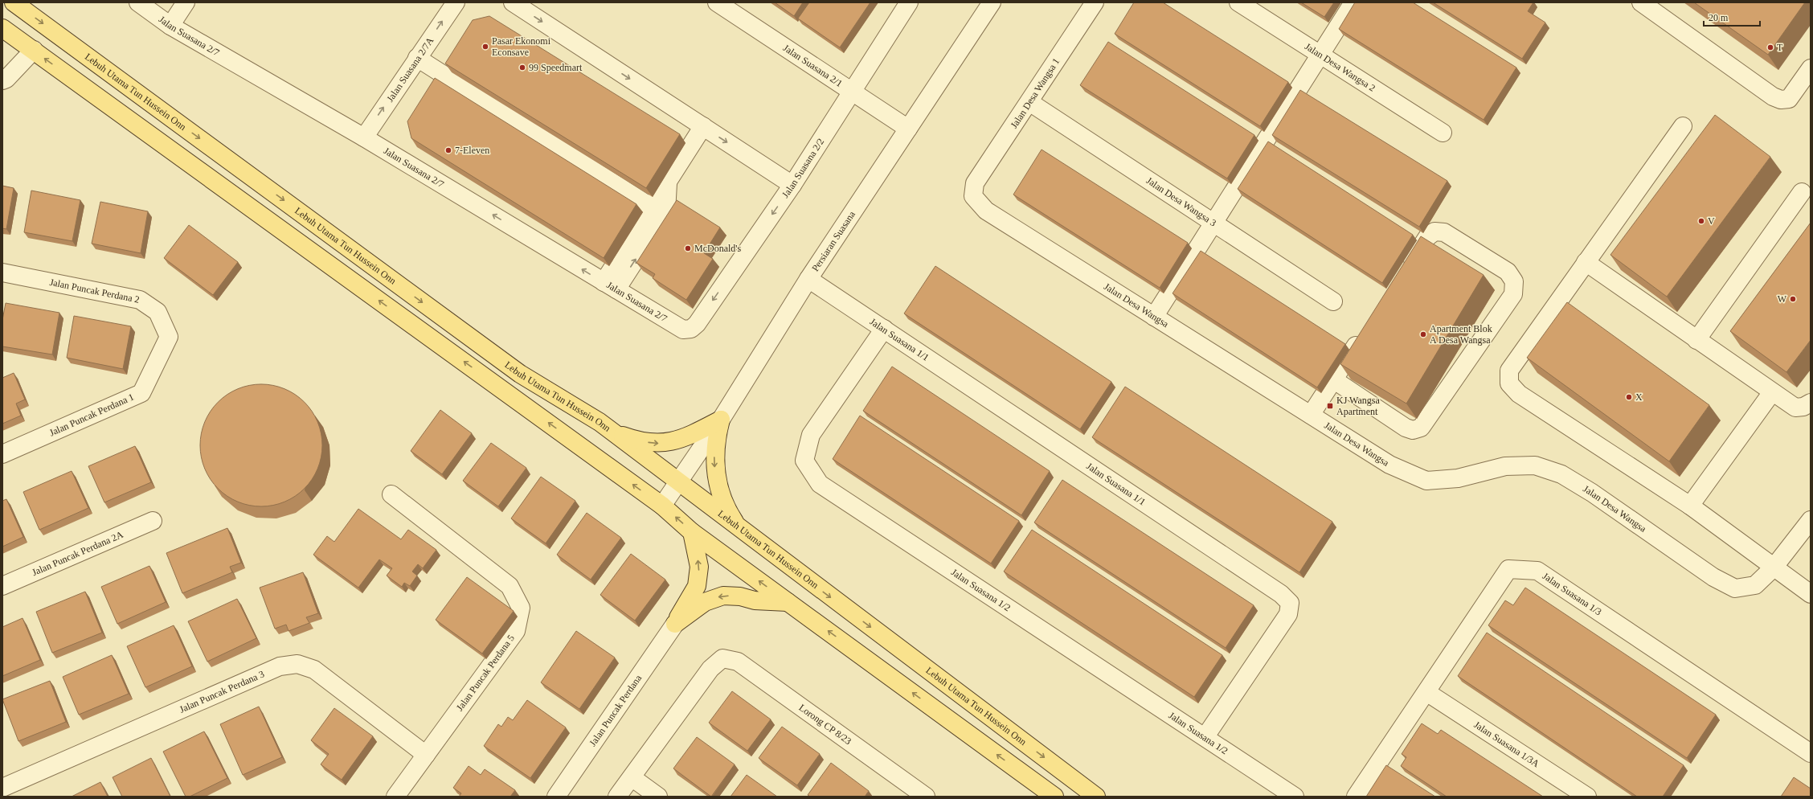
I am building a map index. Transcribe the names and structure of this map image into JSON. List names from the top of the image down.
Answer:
{
  "streets": {
    "main road": ["Lebuh Utama Tun Hussein Onn"],
    "street": [
      "Jalan Suasana 2/7",
      "Jalan Suasana 2/1",
      "Jalan Desa Wangsa 2",
      "Jalan Suasana 2/7A",
      "Jalan Desa Wangsa 1",
      "Jalan Suasana 2/2",
      "Jalan Desa Wangsa 3",
      "Persiaran Suasana",
      "Jalan Puncak Perdana 2",
      "Jalan Desa Wangsa",
      "Jalan Suasana 1/1",
      "Jalan Puncak Perdana 1",
      "Jalan Puncak Perdana 2A",
      "Jalan Suasana 1/2",
      "Jalan Suasana 1/3",
      "Jalan Puncak Perdana 5",
      "Jalan Puncak Perdana 3",
      "Jalan Puncak Perdana",
      "Lorong CP 8/23",
      "Jalan Suasana 1/3A"
    ]
  },
  "crossings": [
    ["Jalan Suasana 2/7", "Jalan Suasana 2/7A"],
    ["Jalan Suasana 2/7", "Jalan Suasana 2/2"],
    ["Jalan Suasana 2/1", "Jalan Suasana 2/2"],
    ["Jalan Suasana 2/1", "Persiaran Suasana"],
    ["Lebuh Utama Tun Hussein Onn", "Persiaran Suasana"],
    ["Jalan Desa Wangsa 1", "Jalan Desa Wangsa 3"],
    ["Jalan Desa Wangsa 1", "Jalan Desa Wangsa"],
    ["Persiaran Suasana", "Jalan Suasana 1/1"],
    ["Jalan Puncak Perdana 2", "Jalan Puncak Perdana 1"],
    ["Jalan Suasana 1/1", "Jalan Suasana 1/2"],
    ["Jalan Suasana 1/3", "Jalan Suasana 1/3A"],
    ["Jalan Puncak Perdana 5", "Jalan Puncak Perdana 3"]
  ],
  "one_way": ["Jalan Suasana 2/7A"],
  "places": {
    "other": [
      "Pasar Ekonomi Econsave",
      "T",
      "99 Speedmart",
      "7-Eleven",
      "V",
      "McDonald's",
      "W",
      "Apartment Blok A Desa Wangsa",
      "X"
    ],
    "transit": ["KJ Wangsa Apartment"]
  },
  "scale_bar": "20 m"
}
